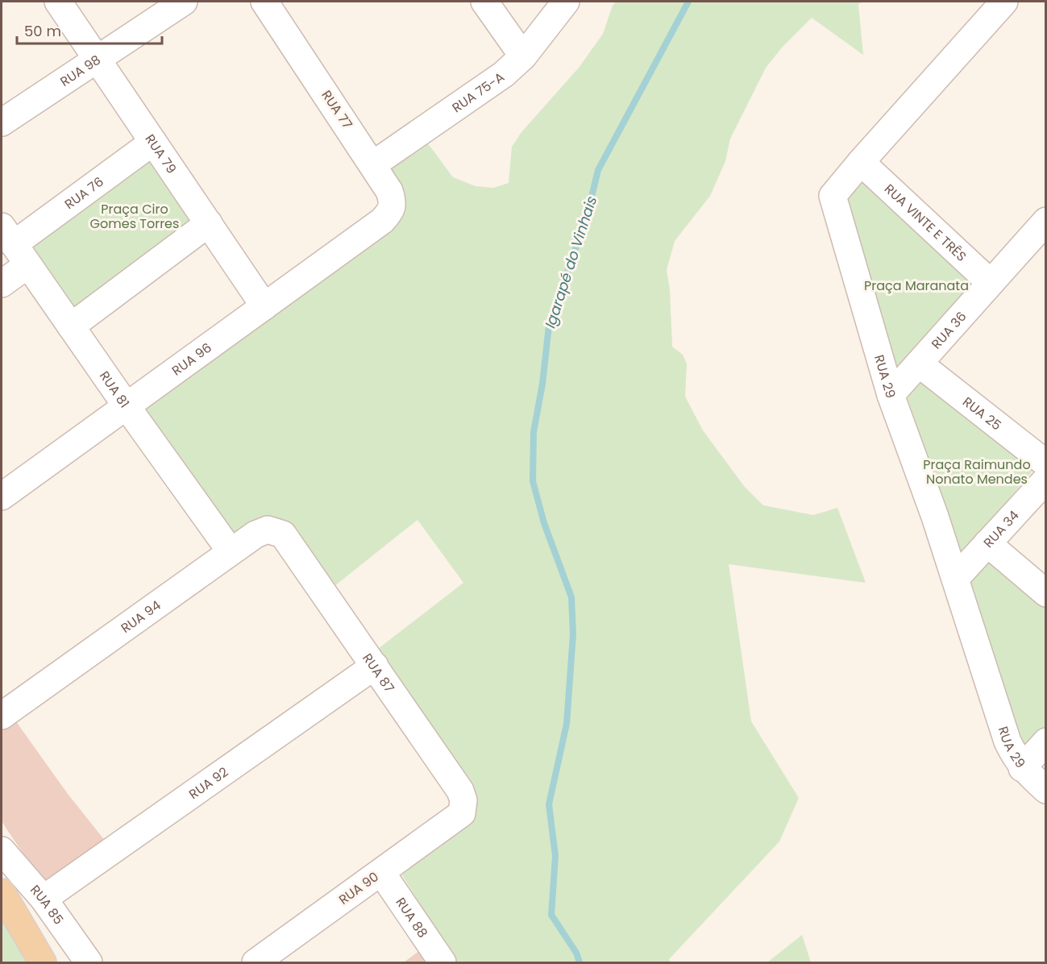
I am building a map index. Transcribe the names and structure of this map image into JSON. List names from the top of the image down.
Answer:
{
  "streets": {
    "street": [
      "RUA 98",
      "RUA 75-A",
      "RUA 77",
      "RUA 79",
      "RUA 76",
      "RUA VINTE E TRÊS",
      "RUA 36",
      "RUA 96",
      "RUA 29",
      "RUA 81",
      "RUA 25",
      "RUA 34",
      "RUA 94",
      "RUA 87",
      "RUA 92",
      "RUA 90",
      "RUA 85",
      "RUA 88"
    ]
  },
  "crossings": [
    ["RUA 98", "RUA 79"],
    ["RUA 75-A", "RUA 77"],
    ["RUA 77", "RUA 96"],
    ["RUA 79", "RUA 76"],
    ["RUA 79", "RUA 96"],
    ["RUA 76", "RUA 81"],
    ["RUA VINTE E TRÊS", "RUA 36"],
    ["RUA VINTE E TRÊS", "RUA 29"],
    ["RUA 36", "RUA 29"],
    ["RUA 36", "RUA 25"],
    ["RUA 96", "RUA 81"],
    ["RUA 29", "RUA 34"],
    ["RUA 81", "RUA 94"],
    ["RUA 94", "RUA 87"],
    ["RUA 87", "RUA 92"],
    ["RUA 87", "RUA 90"],
    ["RUA 92", "RUA 85"],
    ["RUA 90", "RUA 88"]
  ],
  "water": ["Igarapé do Vinhais"],
  "parks": ["Praça Ciro Gomes Torres", "Praça Maranata", "Praça Raimundo Nonato Mendes"],
  "scale_bar": "50 m"
}
